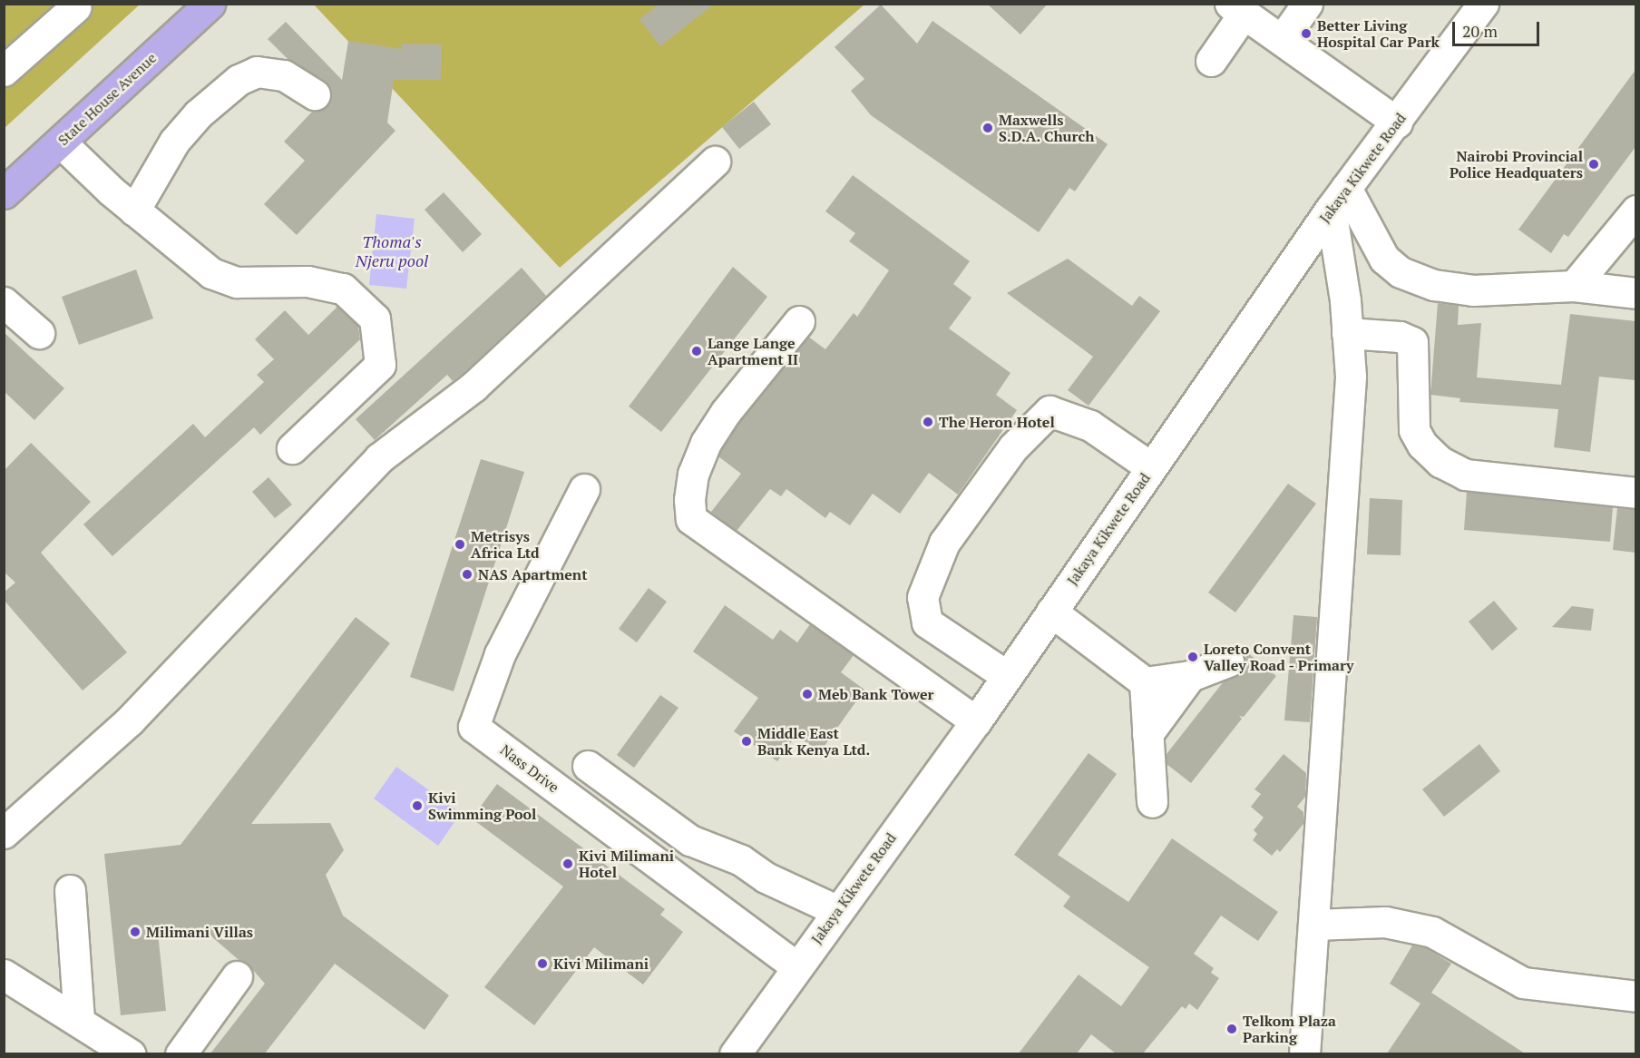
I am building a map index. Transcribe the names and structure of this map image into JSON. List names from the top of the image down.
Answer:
{
  "streets": {
    "main road": ["State House Avenue"],
    "street": ["Jakaya Kikwete Road", "Nass Drive"]
  },
  "crossings": [
    ["Jakaya Kikwete Road", "Nass Drive"]
  ],
  "water": ["Thoma's Njeru pool"],
  "places": [
    "Better Living Hospital Car Park",
    "Maxwells S.D.A. Church",
    "Nairobi Provincial Police Headquaters",
    "Lange Lange Apartment II",
    "The Heron Hotel",
    "Metrisys Africa Ltd",
    "NAS Apartment",
    "Loreto Convent Valley Road - Primary",
    "Meb Bank Tower",
    "Middle East Bank Kenya Ltd.",
    "Kivi Swimming Pool",
    "Kivi Milimani Hotel",
    "Milimani Villas",
    "Kivi Milimani",
    "Telkom Plaza Parking"
  ],
  "scale_bar": "20 m"
}
